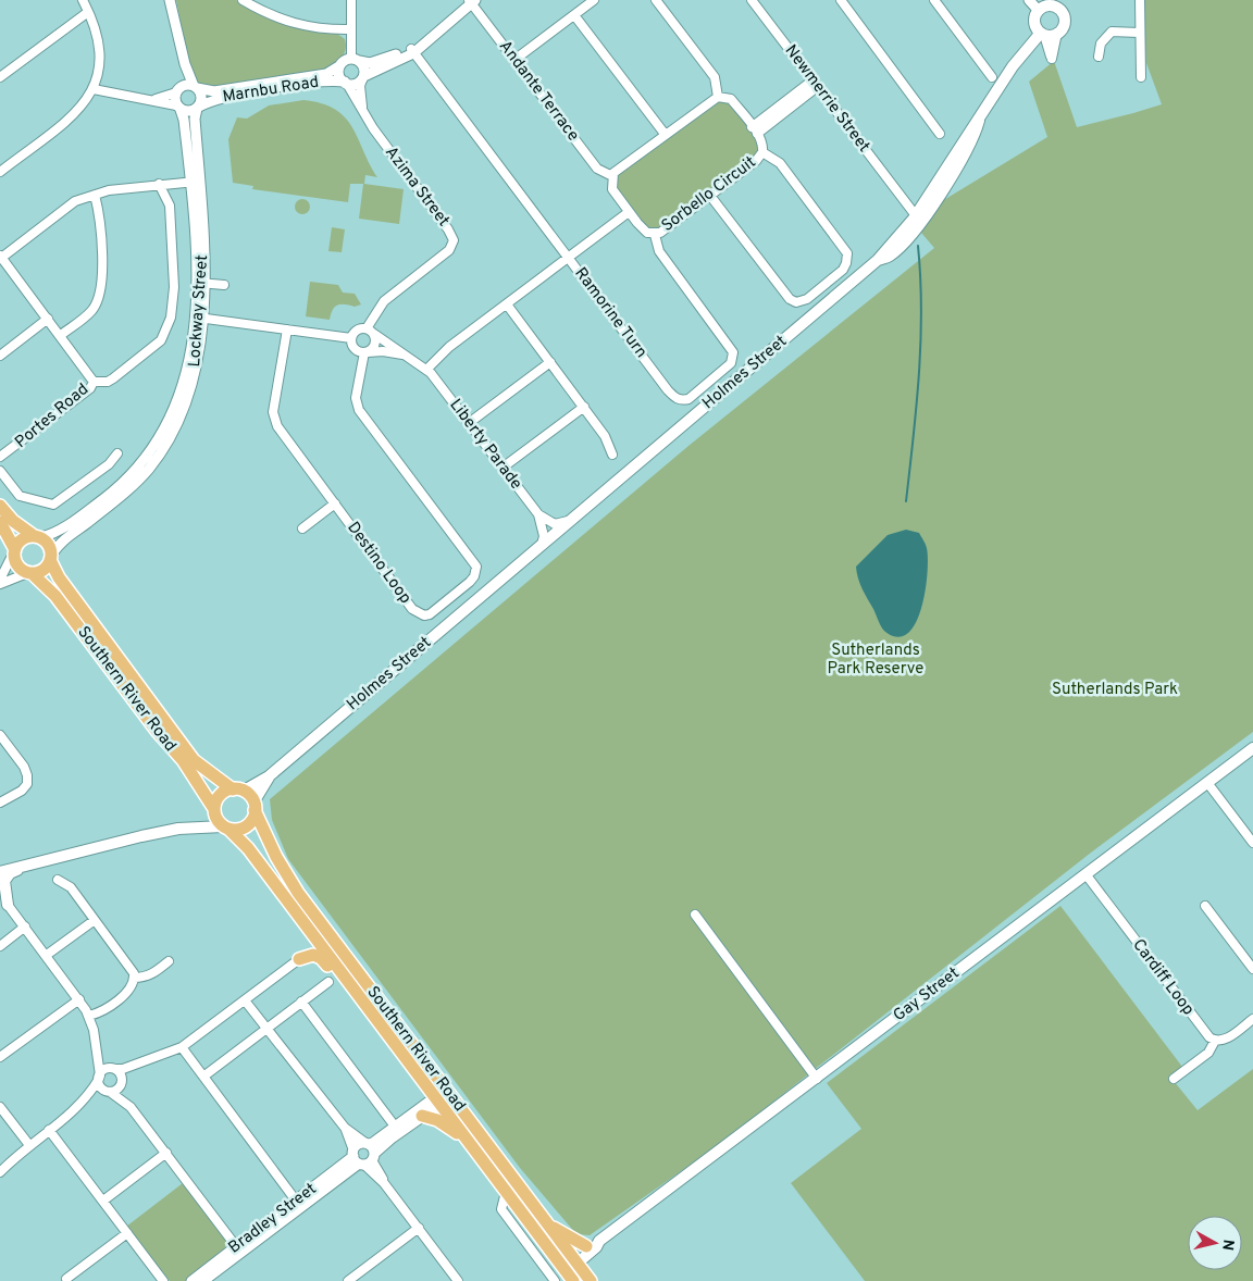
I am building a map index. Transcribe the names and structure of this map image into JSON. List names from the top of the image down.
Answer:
{
  "streets": {
    "main road": ["Holmes Street", "Southern River Road", "Gay Street"],
    "street": [
      "Marnbu Road",
      "Andante Terrace",
      "Newmerrie Street",
      "Azima Street",
      "Sorbello Circuit",
      "Lockway Street",
      "Ramorine Turn",
      "Portes Road",
      "Liberty Parade",
      "Destino Loop",
      "Cardiff Loop",
      "Bradley Street"
    ]
  },
  "crossings": [
    ["Marnbu Road", "Lockway Street"],
    ["Andante Terrace", "Sorbello Circuit"],
    ["Newmerrie Street", "Holmes Street"],
    ["Azima Street", "Liberty Parade"],
    ["Azima Street", "Destino Loop"],
    ["Sorbello Circuit", "Ramorine Turn"],
    ["Lockway Street", "Southern River Road"],
    ["Holmes Street", "Southern River Road"],
    ["Liberty Parade", "Destino Loop"],
    ["Southern River Road", "Gay Street"],
    ["Southern River Road", "Bradley Street"],
    ["Cardiff Loop", "Gay Street"]
  ],
  "parks": ["Sutherlands Park Reserve", "Sutherlands Park"],
  "north": "right"
}
